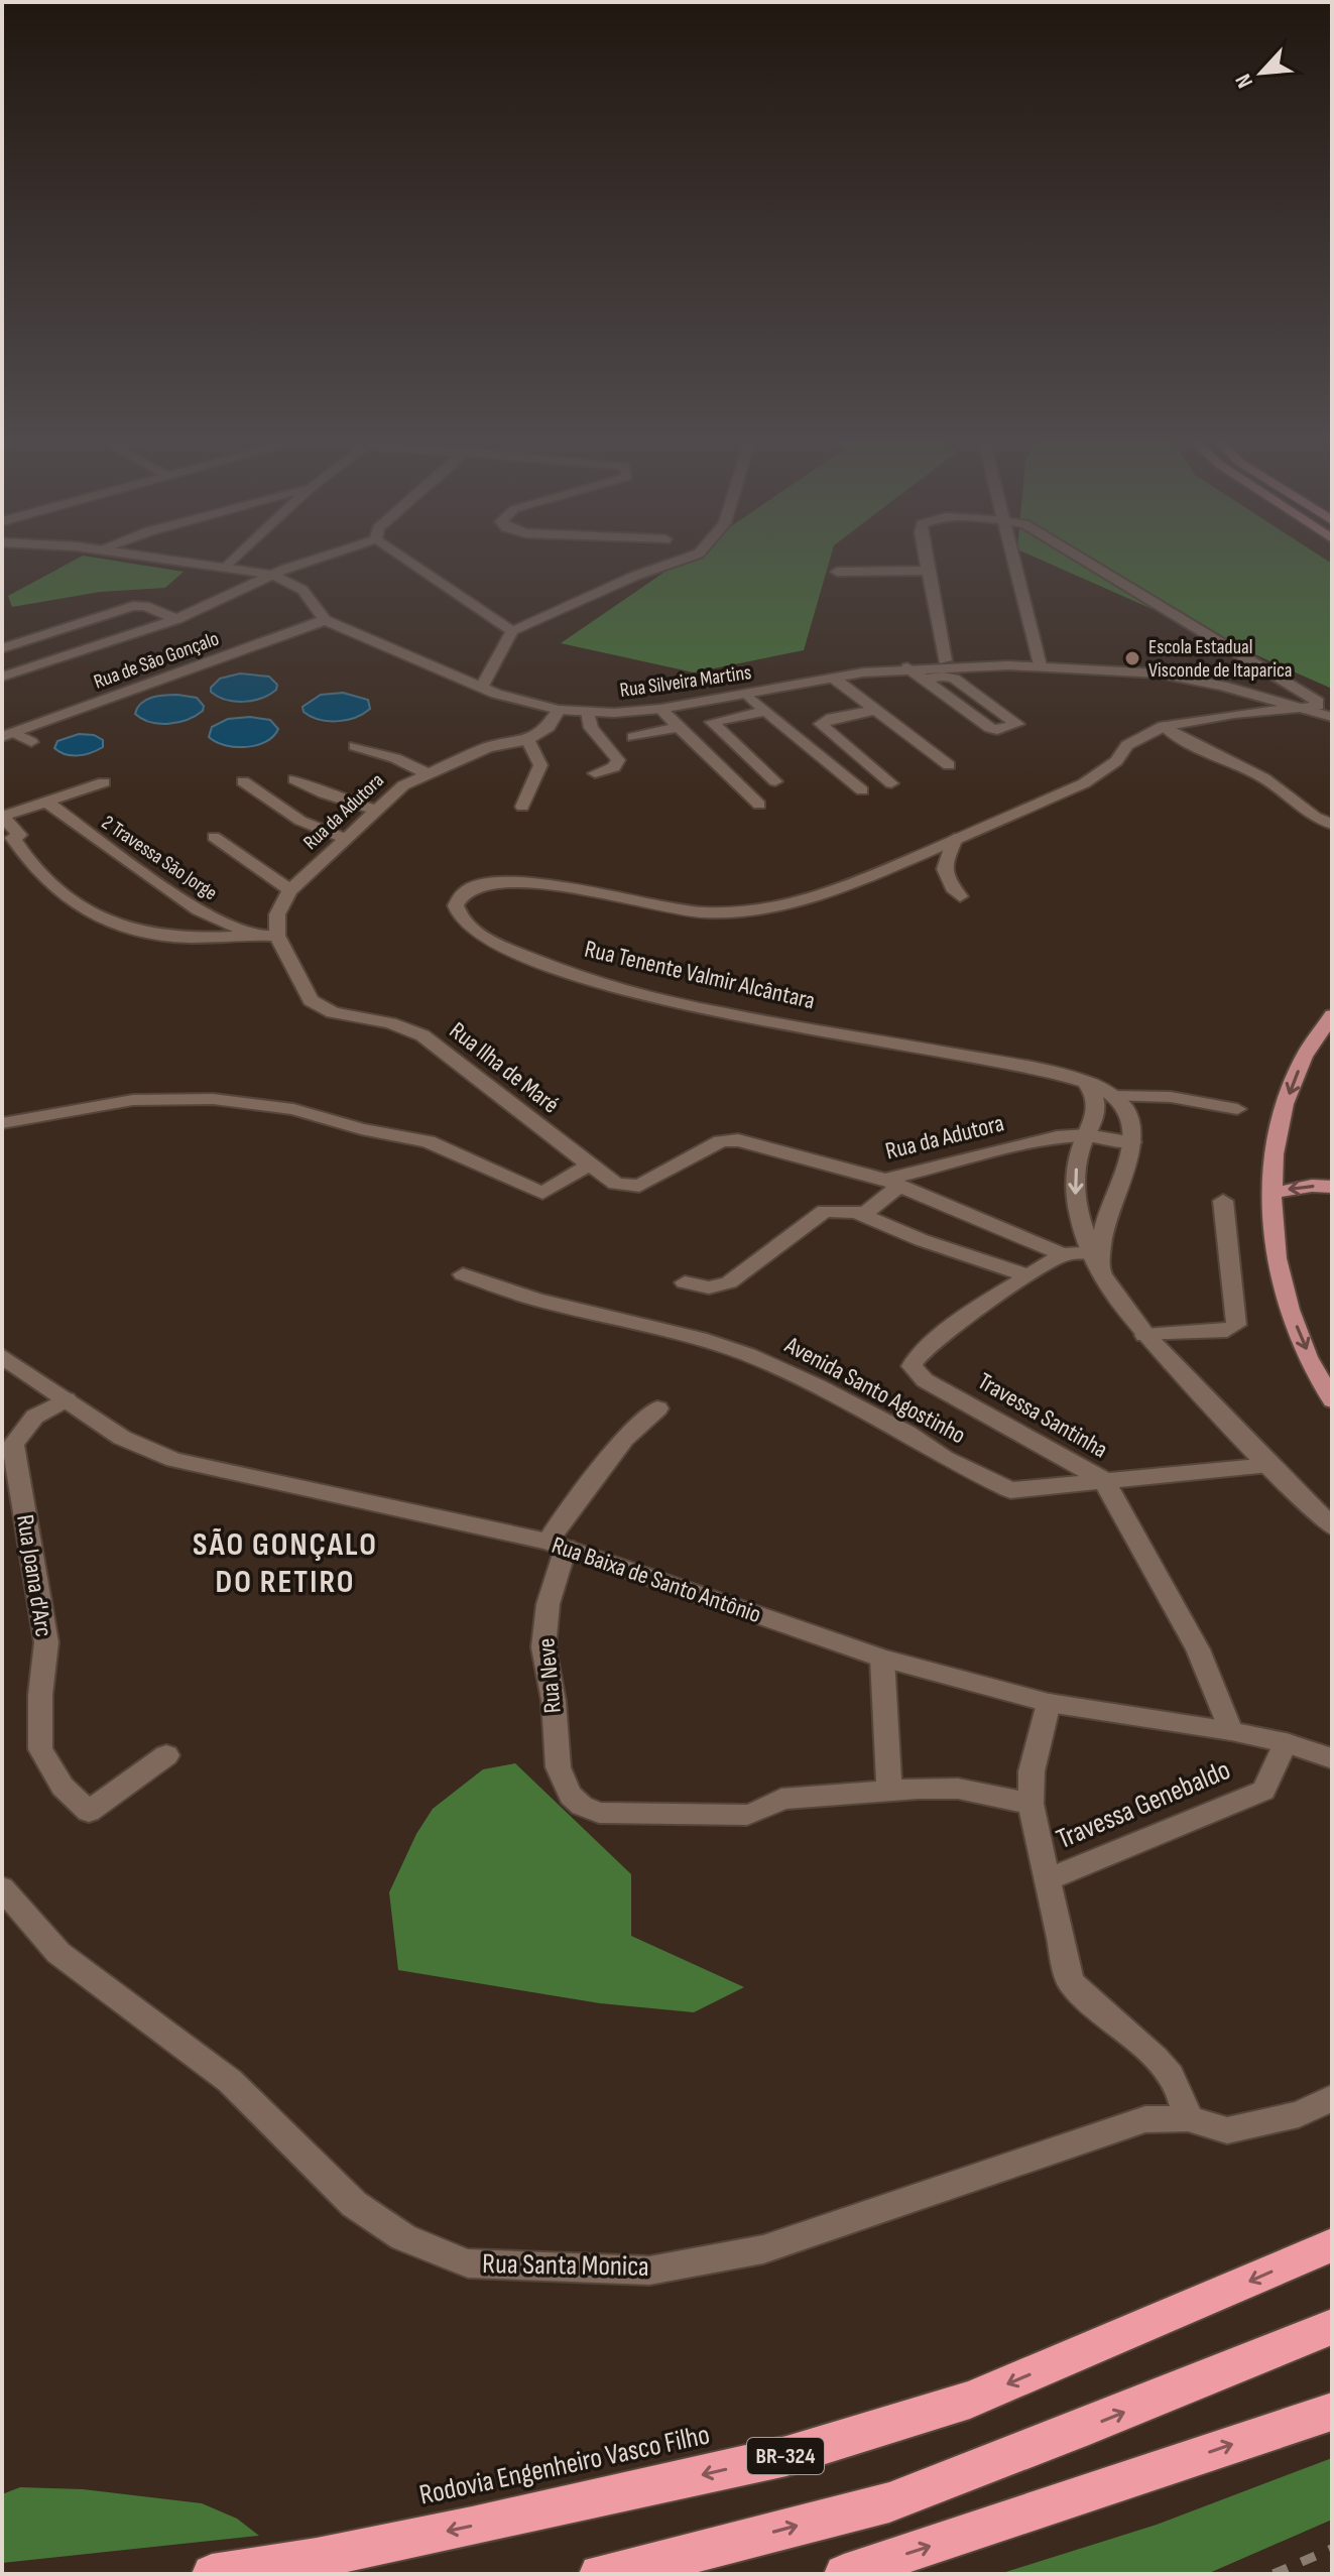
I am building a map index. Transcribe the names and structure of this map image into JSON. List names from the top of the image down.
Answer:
{
  "streets": {
    "highway": ["BR-324", "Rodovia Engenheiro Vasco Filho"],
    "street": [
      "Rua de São Gonçalo",
      "Rua Silveira Martins",
      "Rua da Adutora",
      "2 Travessa São Jorge",
      "Rua Tenente Valmir Alcântara",
      "Rua Ilha de Maré",
      "Avenida Santo Agostinho",
      "Travessa Santinha",
      "Rua Joana d'Arc",
      "Rua Baixa de Santo Antônio",
      "Rua Neve",
      "Travessa Genebaldo",
      "Rua Santa Monica"
    ]
  },
  "crossings": [
    ["Rua de São Gonçalo", "Rua Silveira Martins"],
    ["Rua Silveira Martins", "Rua Tenente Valmir Alcântara"],
    ["Rua da Adutora", "Rua Ilha de Maré"],
    ["Avenida Santo Agostinho", "Travessa Santinha"],
    ["Travessa Santinha", "Rua Baixa de Santo Antônio"],
    ["Rua Joana d'Arc", "Rua Baixa de Santo Antônio"],
    ["Rua Baixa de Santo Antônio", "Rua Neve"],
    ["Rua Baixa de Santo Antônio", "Travessa Genebaldo"]
  ],
  "districts": ["SÃO GONÇALO DO RETIRO"],
  "places": ["Escola Estadual Visconde de Itaparica"],
  "north": "bottom left"
}
